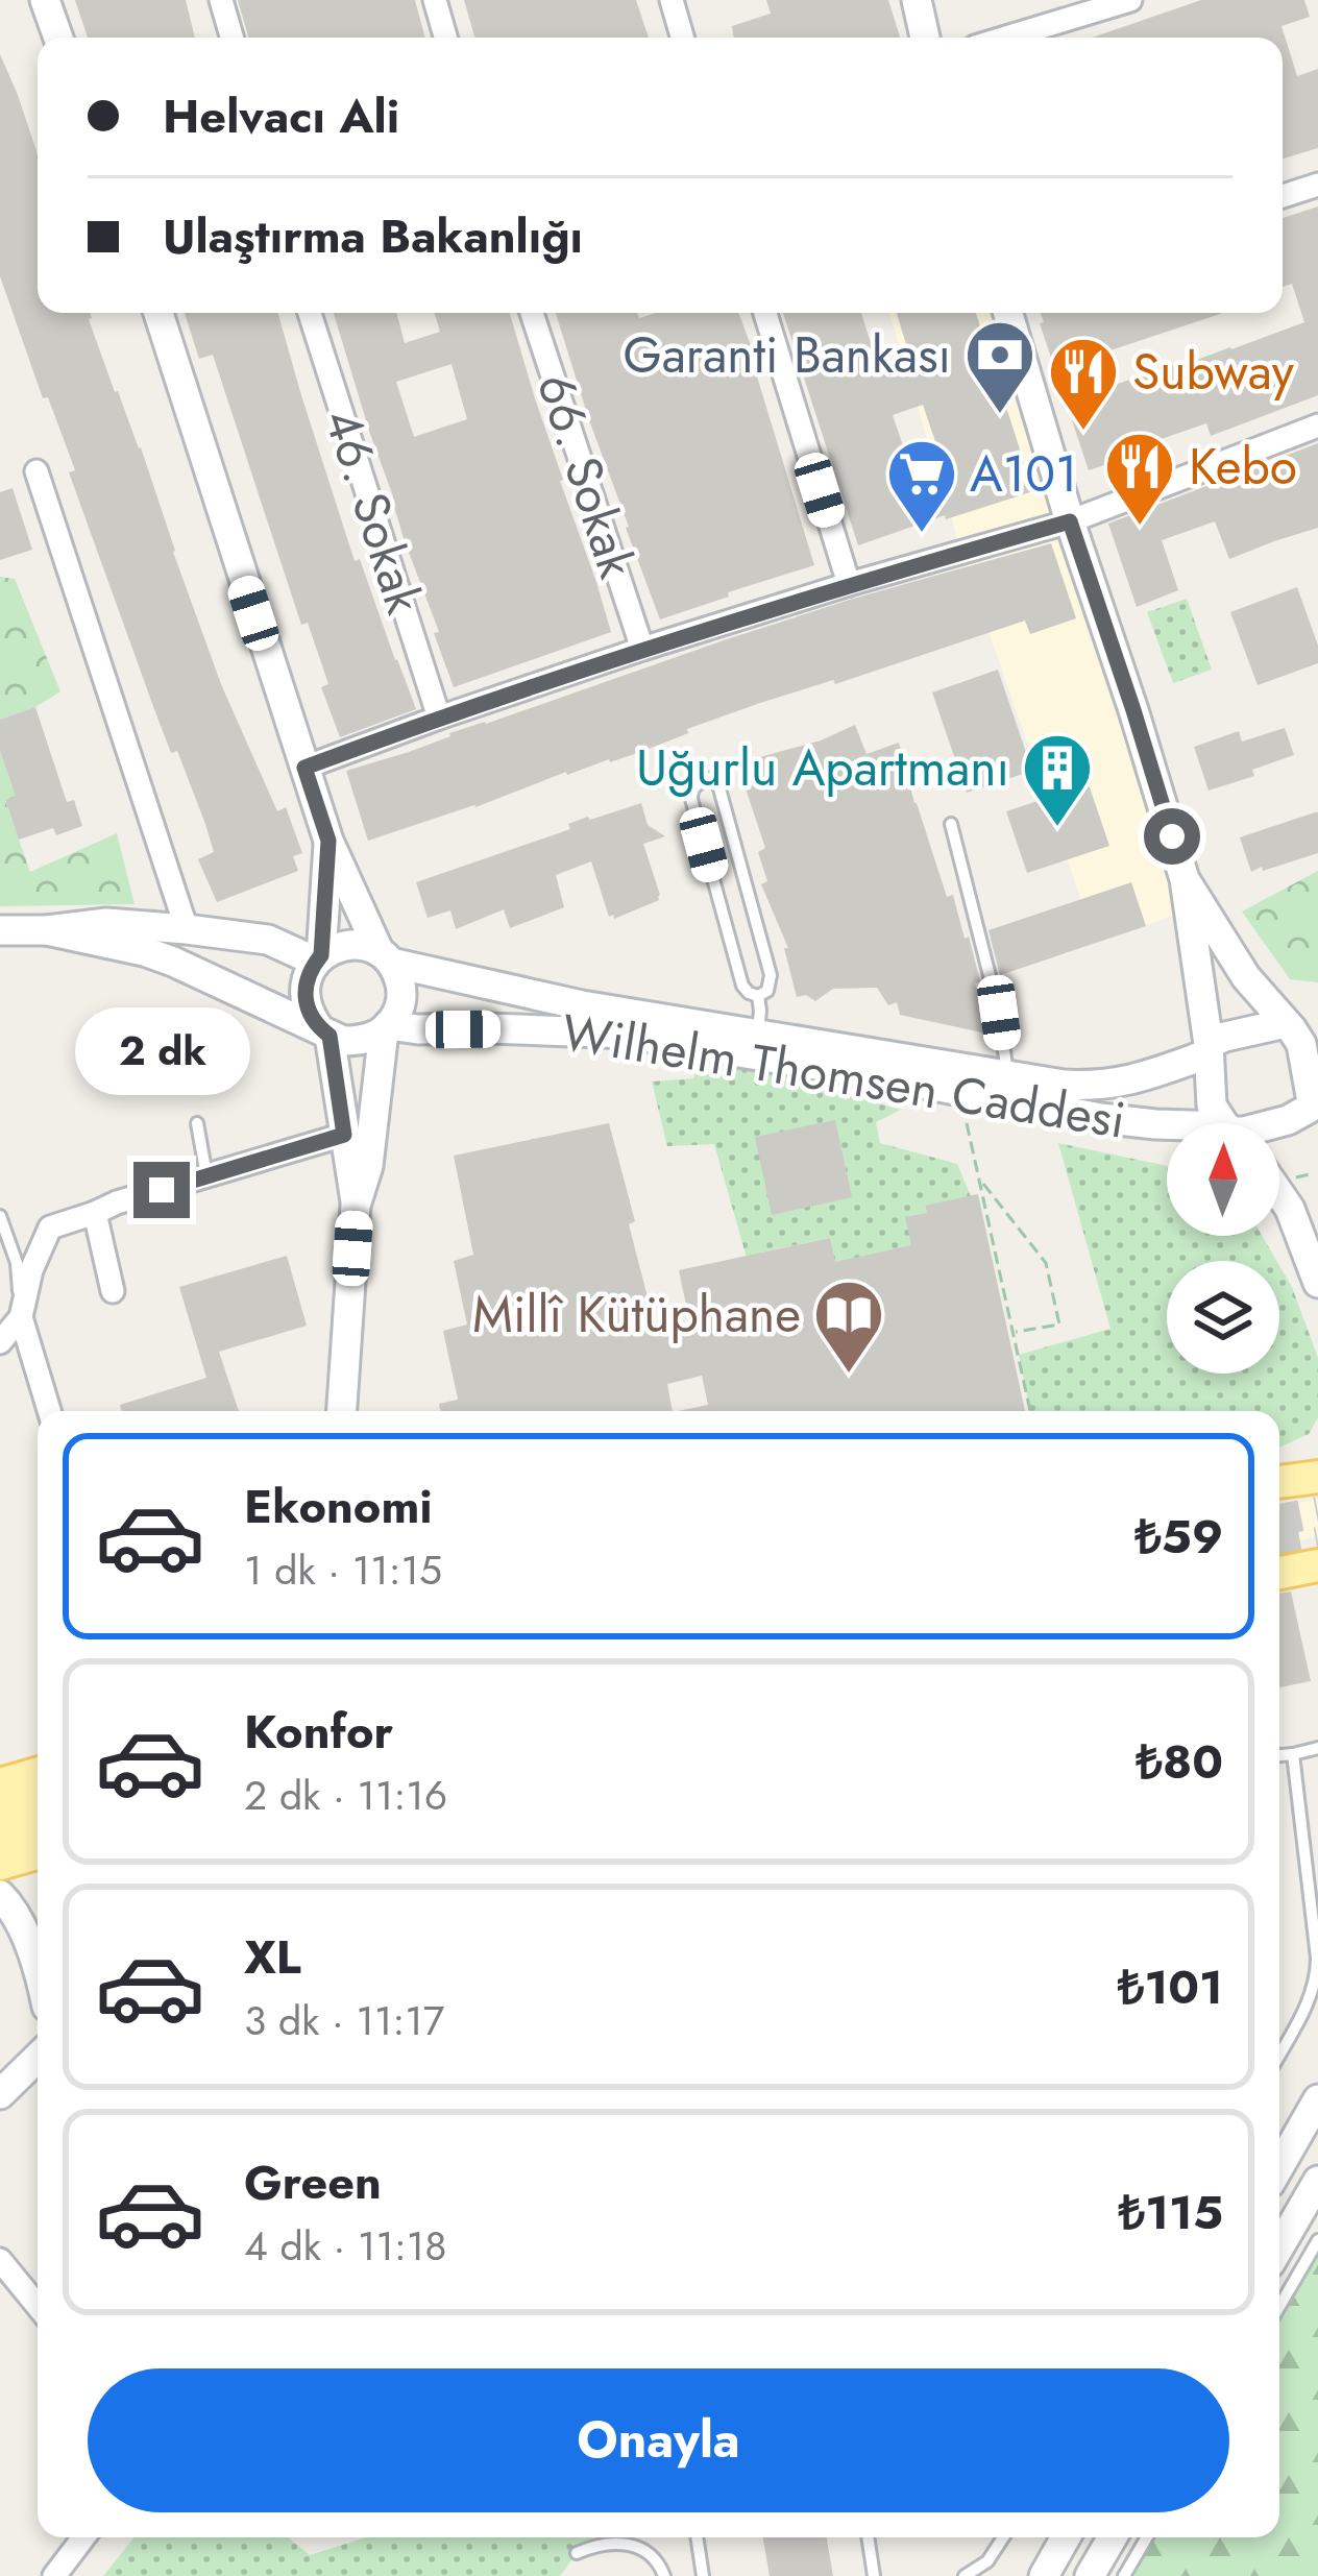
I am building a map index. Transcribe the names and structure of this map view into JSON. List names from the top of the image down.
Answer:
{
  "streets": {
    "main road": ["Wilhelm Thomsen Caddesi"],
    "street": ["66. Sokak", "46. Sokak"]
  },
  "places": {
    "bank": ["Garanti Bankası"],
    "restaurant": ["Subway", "Kebo"],
    "supermarket": ["A101"],
    "building": ["Uğurlu Apartmanı"],
    "library": ["Millî Kütüphane"]
  },
  "north": "top",
  "page": {
    "banner": ["Helvacı Ali", "Ulaştırma Bakanlığı"],
    "bubble": "2 dk",
    "list": [
      {
        "name": "Ekonomi",
        "note": "1 dk · 11:15",
        "value": "₺59"
      },
      {
        "name": "Konfor",
        "note": "2 dk · 11:16",
        "value": "₺80"
      },
      {
        "name": "XL",
        "note": "3 dk · 11:17",
        "value": "₺101"
      },
      {
        "name": "Green",
        "note": "4 dk · 11:18",
        "value": "₺115"
      }
    ],
    "buttons": "Onayla"
  }
}
